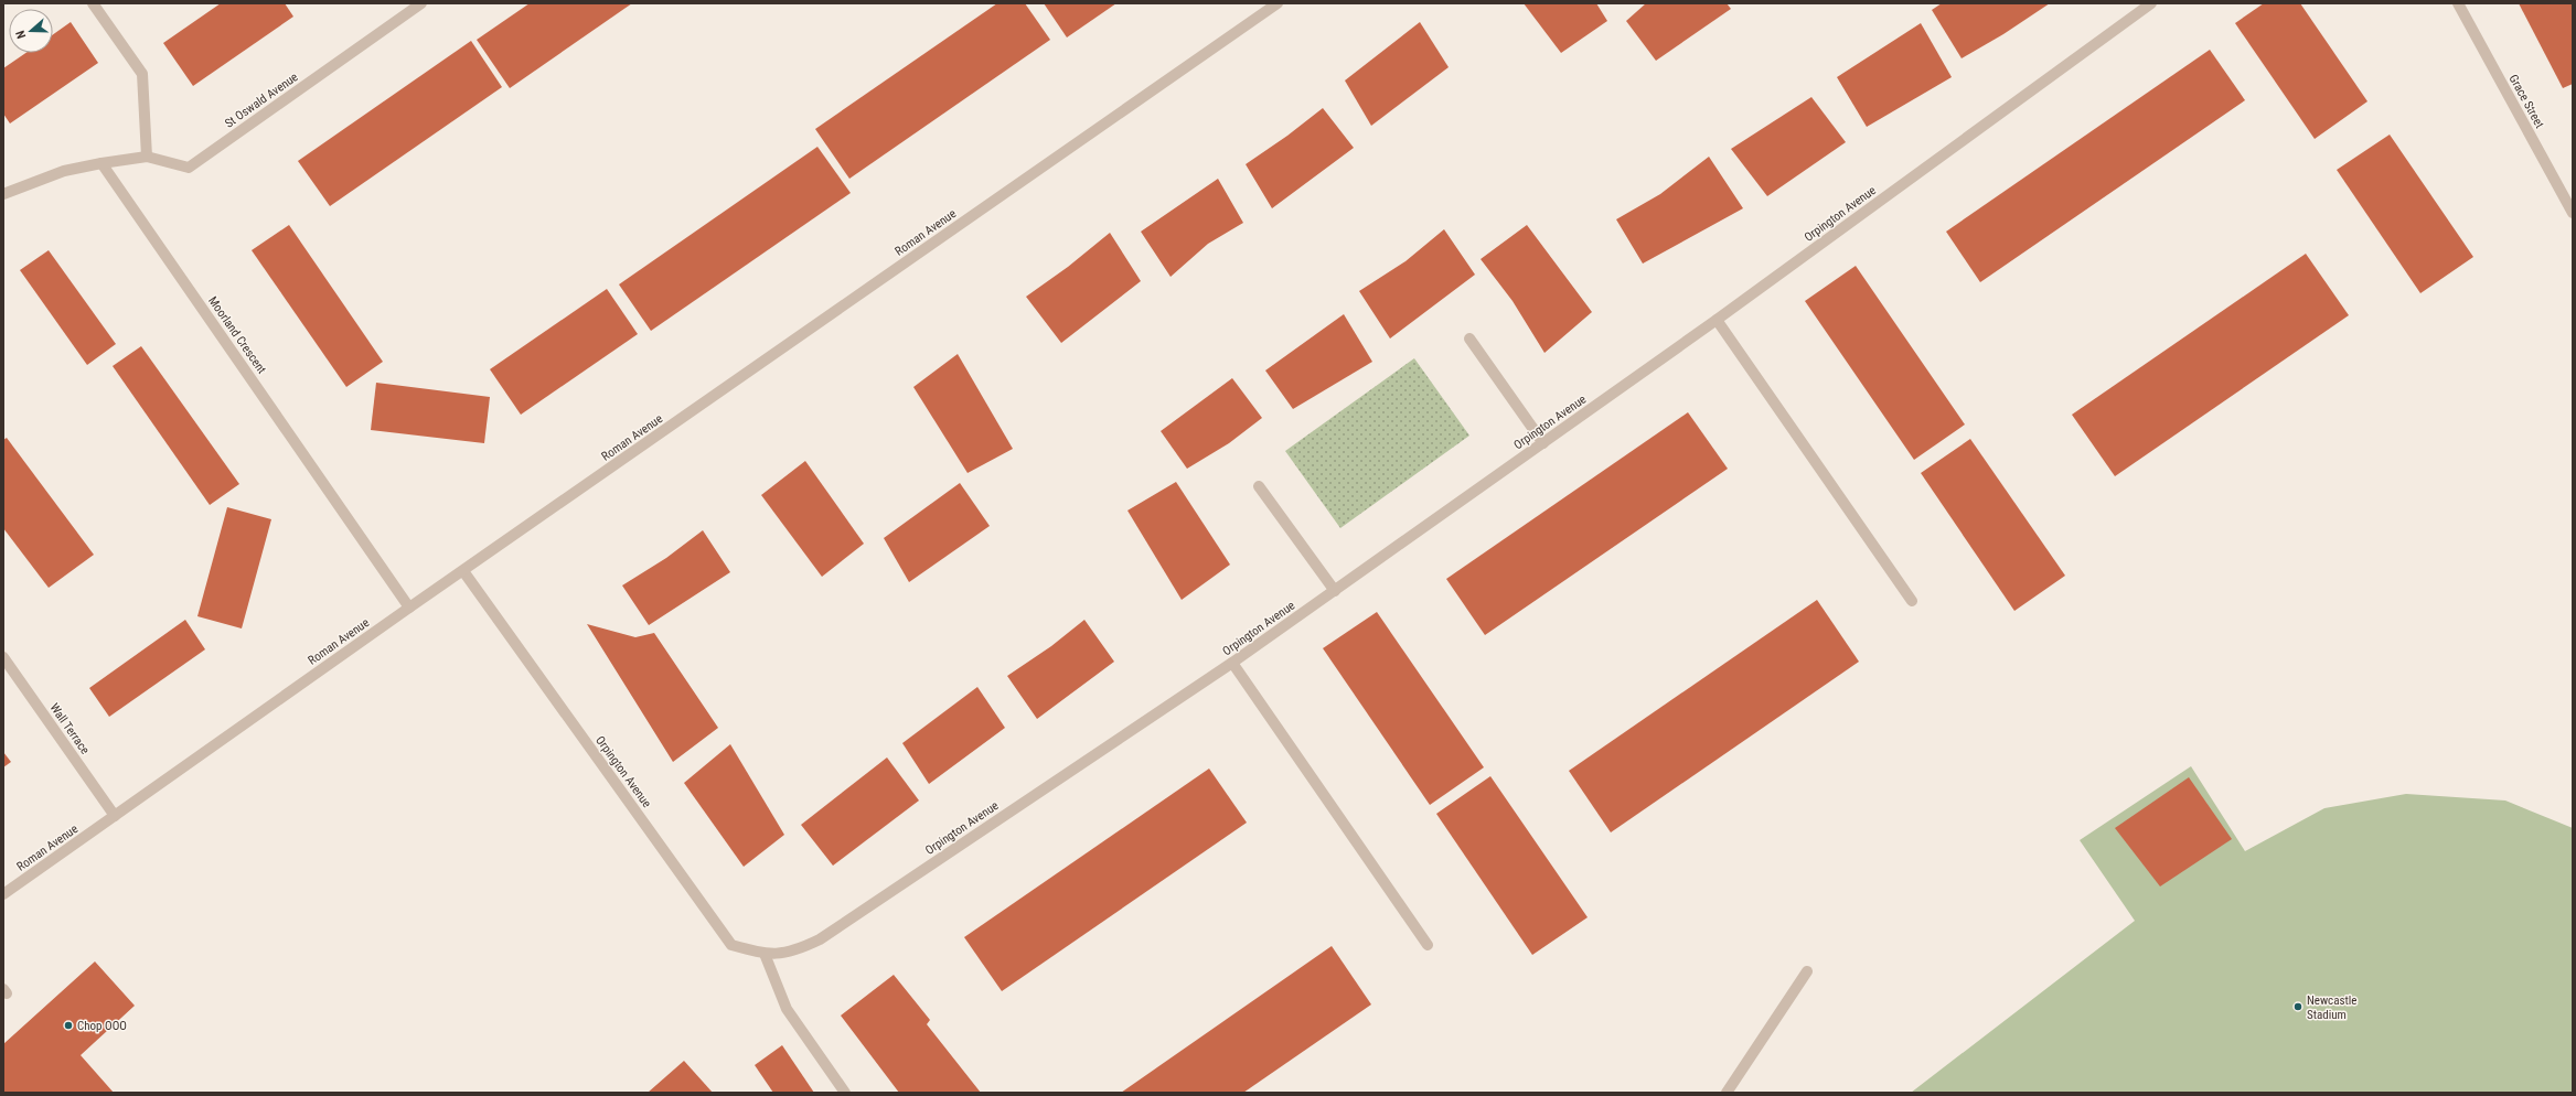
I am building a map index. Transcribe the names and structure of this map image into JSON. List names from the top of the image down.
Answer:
{
  "streets": {
    "street": [
      "St Oswald Avenue",
      "Grace Street",
      "Orpington Avenue",
      "Roman Avenue",
      "Moorland Crescent",
      "Wall Terrace"
    ]
  },
  "crossings": [
    ["St Oswald Avenue", "Moorland Crescent"],
    ["Orpington Avenue", "Roman Avenue"],
    ["Roman Avenue", "Moorland Crescent"],
    ["Roman Avenue", "Wall Terrace"]
  ],
  "places": ["Newcastle Stadium", "Chop OOO"],
  "north": "left"
}
